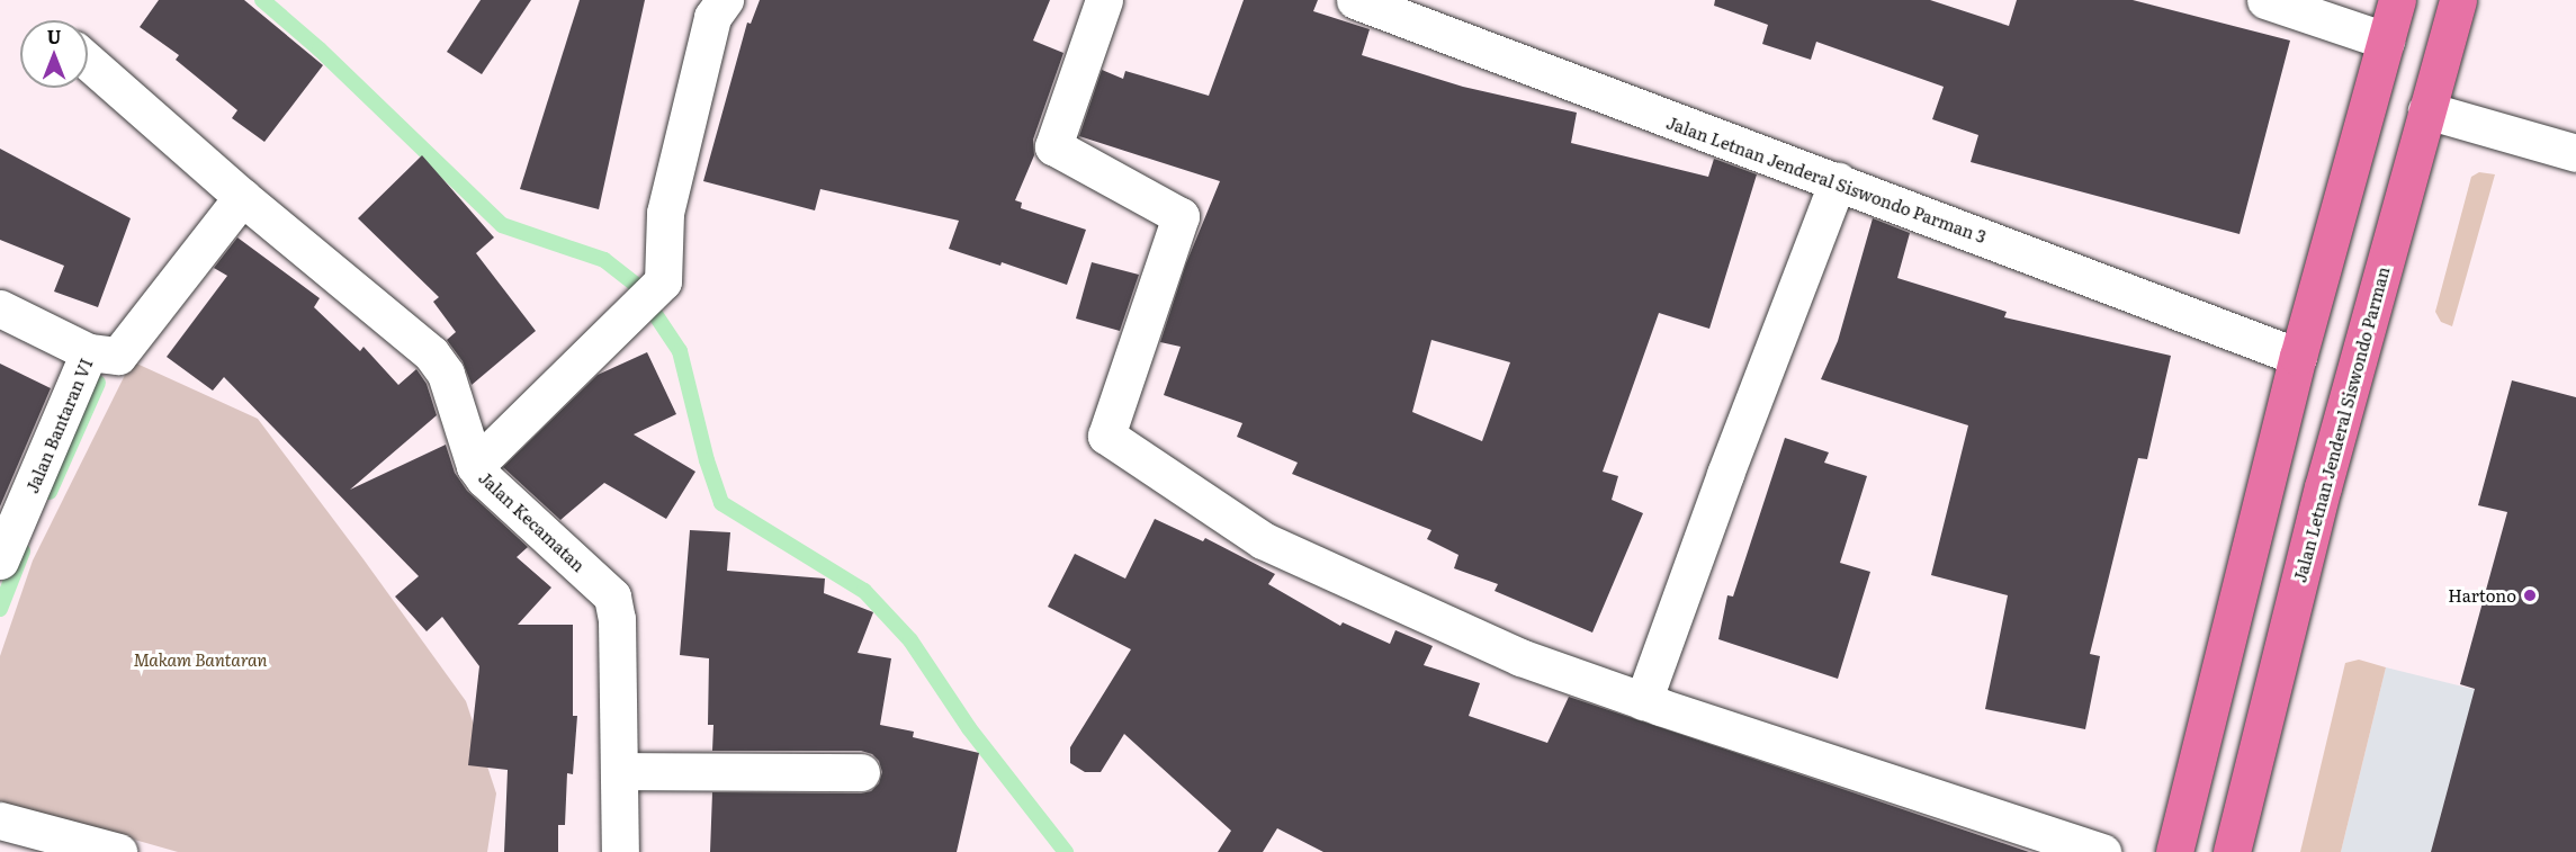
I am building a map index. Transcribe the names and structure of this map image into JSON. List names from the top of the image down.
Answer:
{
  "streets": {
    "main road": ["Jalan Letnan Jenderal Siswondo Parman"],
    "street": ["Jalan Letnan Jenderal Siswondo Parman 3", "Jalan Bantaran VI", "Jalan Kecamatan"]
  },
  "crossings": [
    ["Jalan Bantaran VI", "Jalan Kecamatan"]
  ],
  "parks": ["Makam Bantaran"],
  "places": ["Hartono"],
  "north": "top"
}
